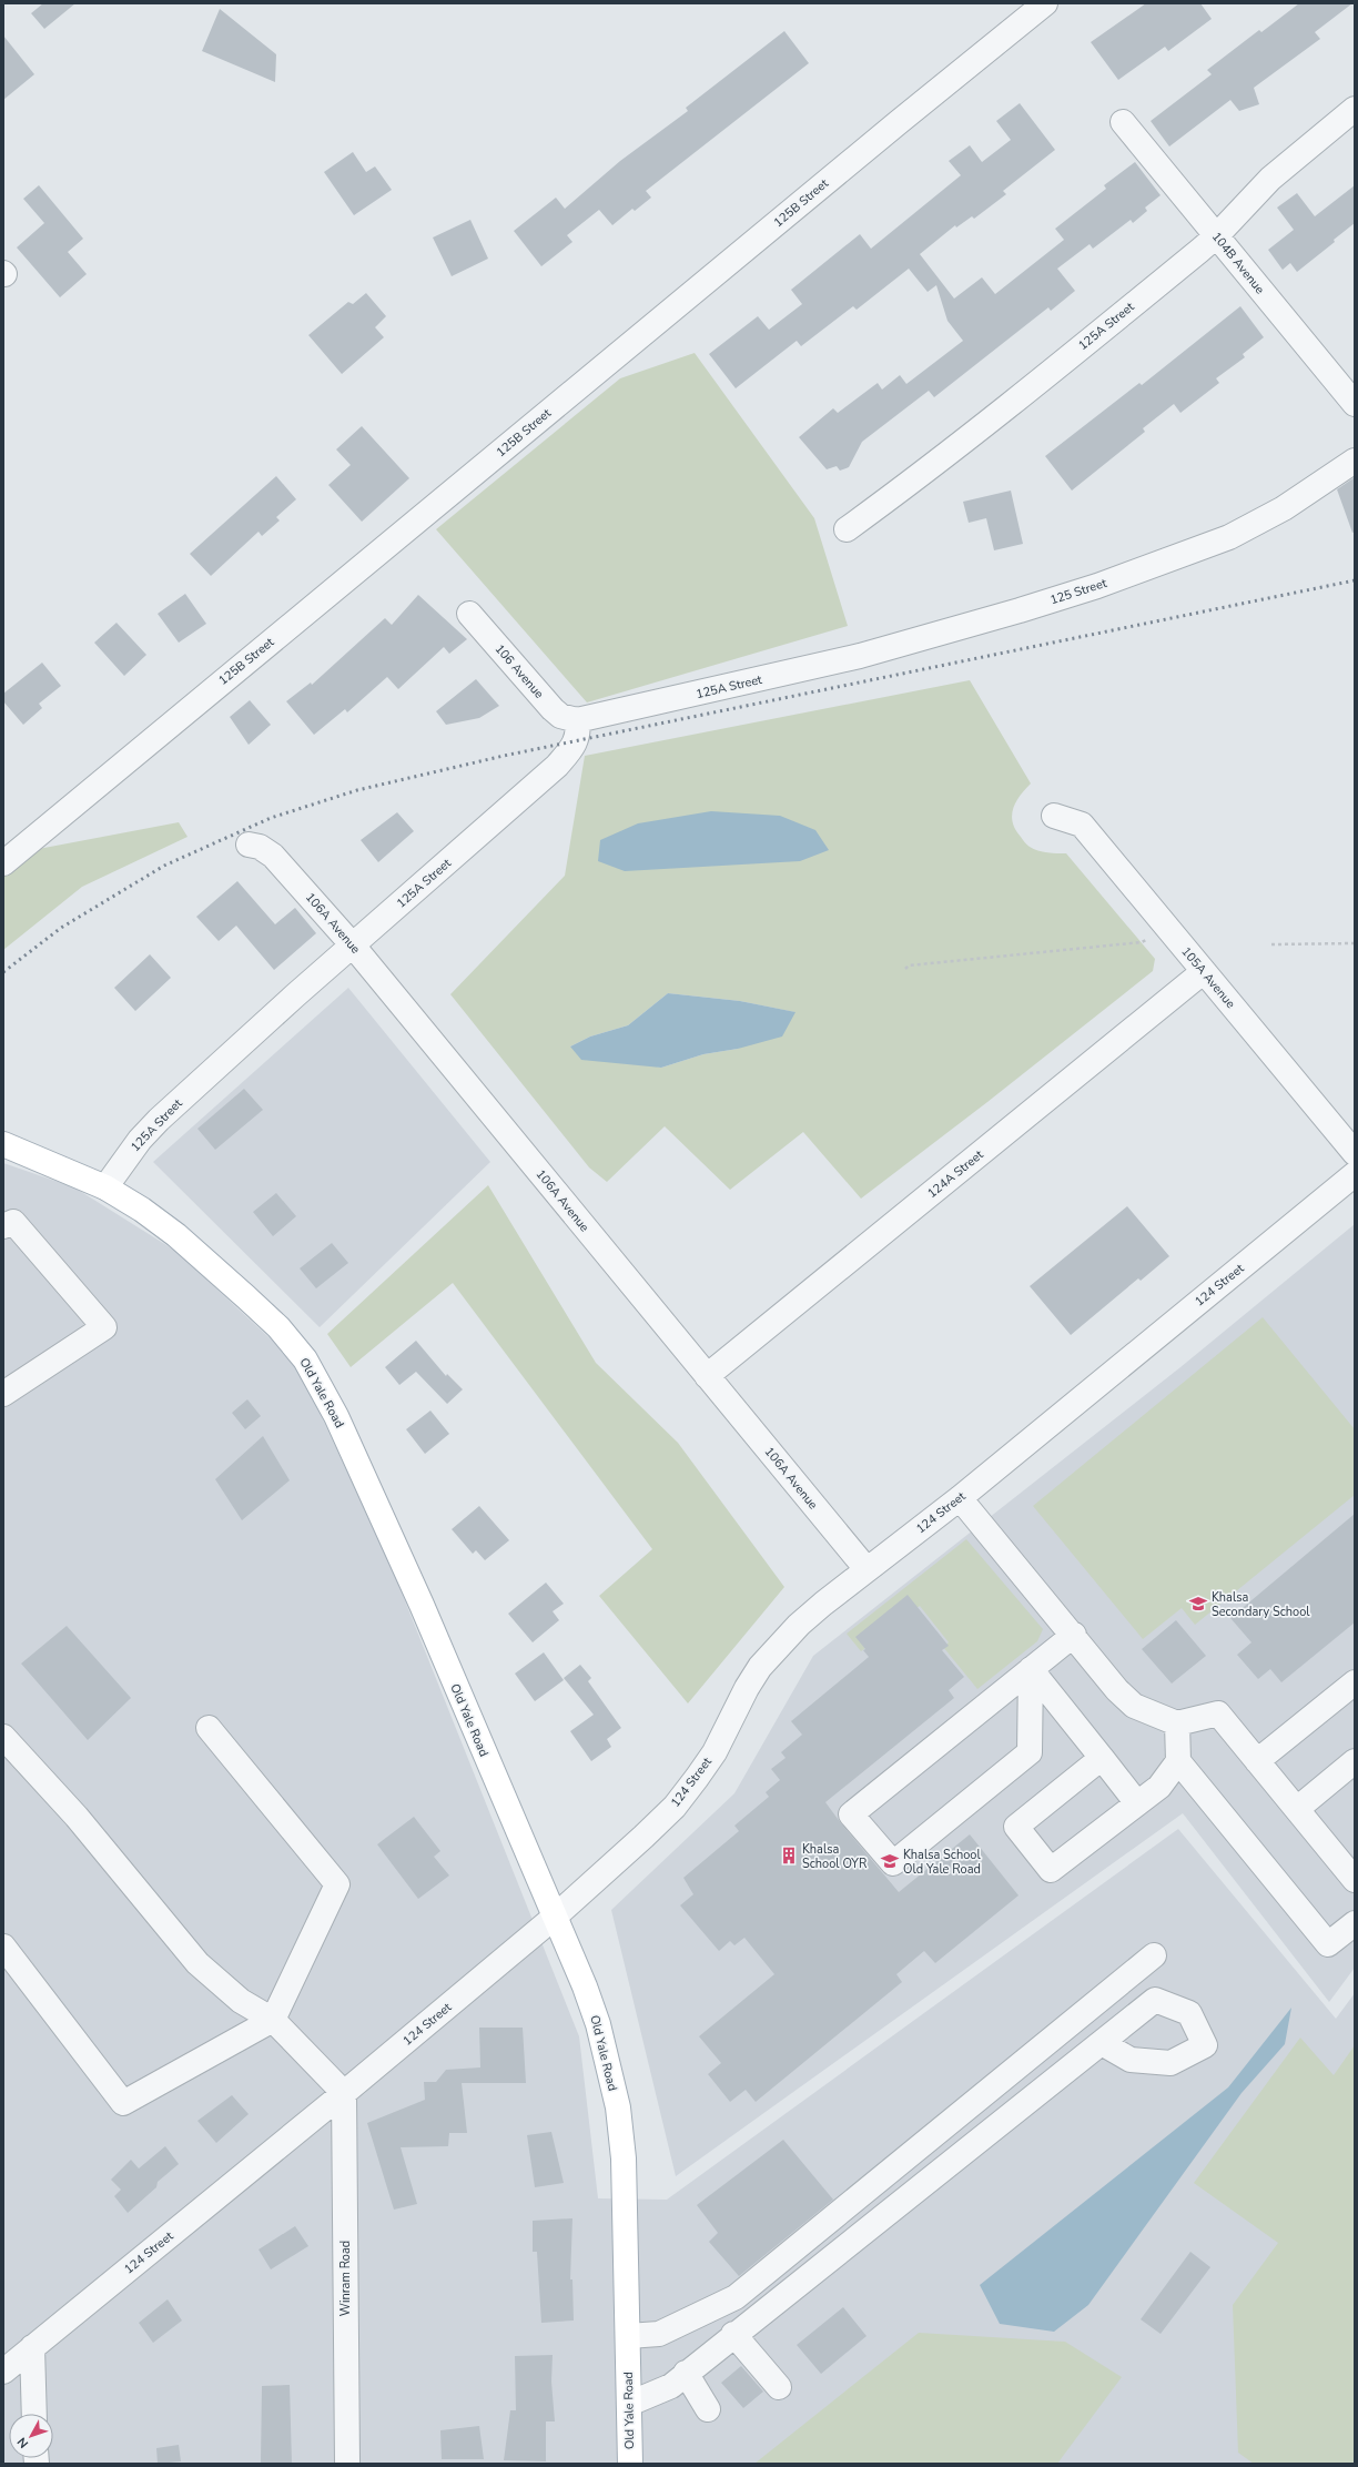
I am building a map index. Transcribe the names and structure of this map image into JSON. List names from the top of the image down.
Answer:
{
  "streets": {
    "main road": ["Old Yale Road"],
    "street": [
      "125B Street",
      "104B Avenue",
      "125A Street",
      "125 Street",
      "106 Avenue",
      "106A Avenue",
      "105A Avenue",
      "124A Street",
      "124 Street",
      "Winram Road"
    ]
  },
  "crossings": [
    ["104B Avenue", "125A Street"],
    ["125A Street", "125 Street"],
    ["125A Street", "106 Avenue"],
    ["125A Street", "106A Avenue"],
    ["125A Street", "Old Yale Road"],
    ["106A Avenue", "124A Street"],
    ["106A Avenue", "124 Street"],
    ["105A Avenue", "124A Street"],
    ["124 Street", "Old Yale Road"],
    ["124 Street", "Winram Road"]
  ],
  "places": {
    "school or university": ["Khalsa Secondary School", "Khalsa School Old Yale Road"],
    "building": ["Khalsa School OYR"]
  },
  "north": "bottom left"
}
